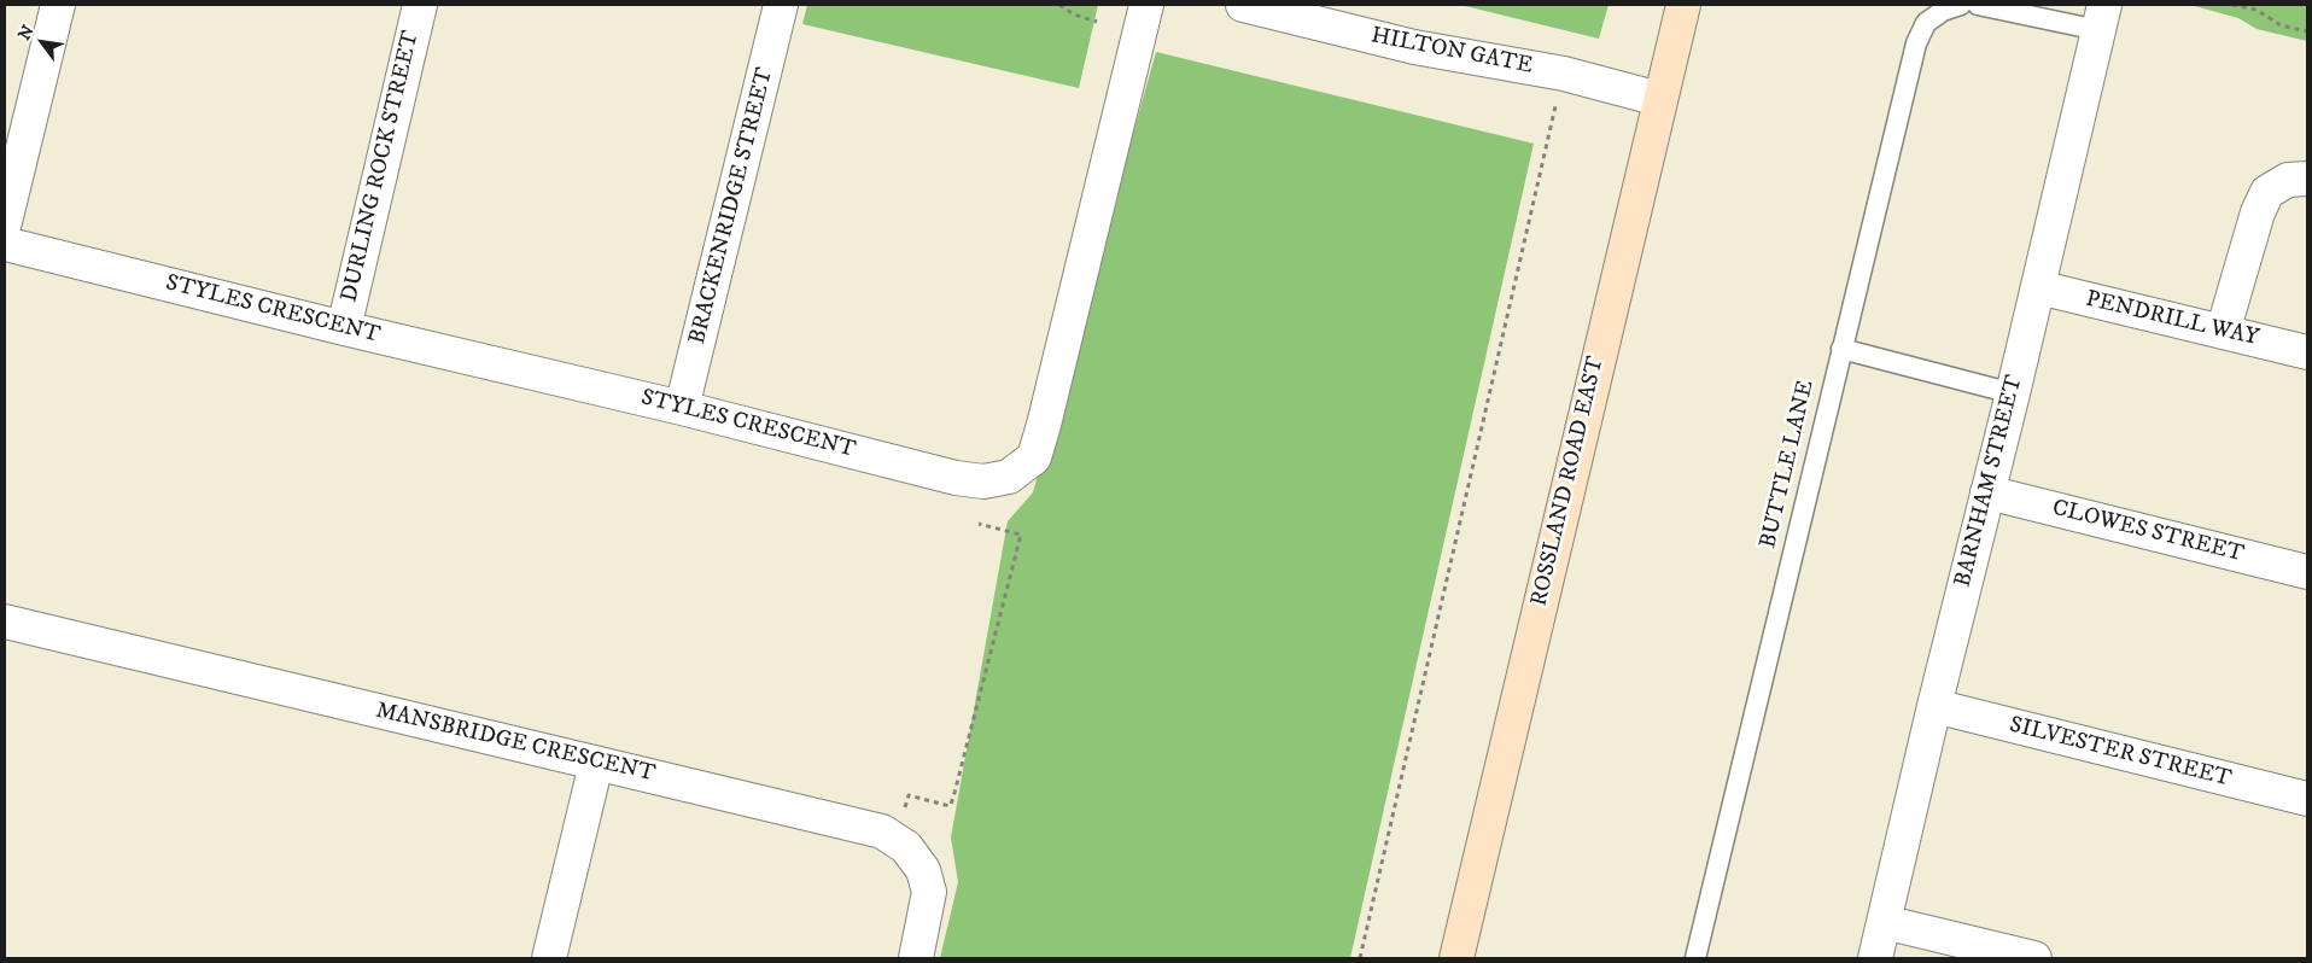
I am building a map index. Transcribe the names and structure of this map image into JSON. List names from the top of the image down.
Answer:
{
  "streets": {
    "main road": ["ROSSLAND ROAD EAST"],
    "street": [
      "HILTON GATE",
      "DURLING ROCK STREET",
      "BRACKENRIDGE STREET",
      "STYLES CRESCENT",
      "PENDRILL WAY",
      "BARNHAM STREET",
      "CLOWES STREET",
      "MANSBRIDGE CRESCENT",
      "SILVESTER STREET"
    ],
    "lane": ["BUTTLE LANE"]
  },
  "crossings": [
    ["HILTON GATE", "ROSSLAND ROAD EAST"],
    ["DURLING ROCK STREET", "STYLES CRESCENT"],
    ["BRACKENRIDGE STREET", "STYLES CRESCENT"],
    ["PENDRILL WAY", "BARNHAM STREET"],
    ["BARNHAM STREET", "CLOWES STREET"],
    ["BARNHAM STREET", "SILVESTER STREET"]
  ],
  "north": "top left"
}
